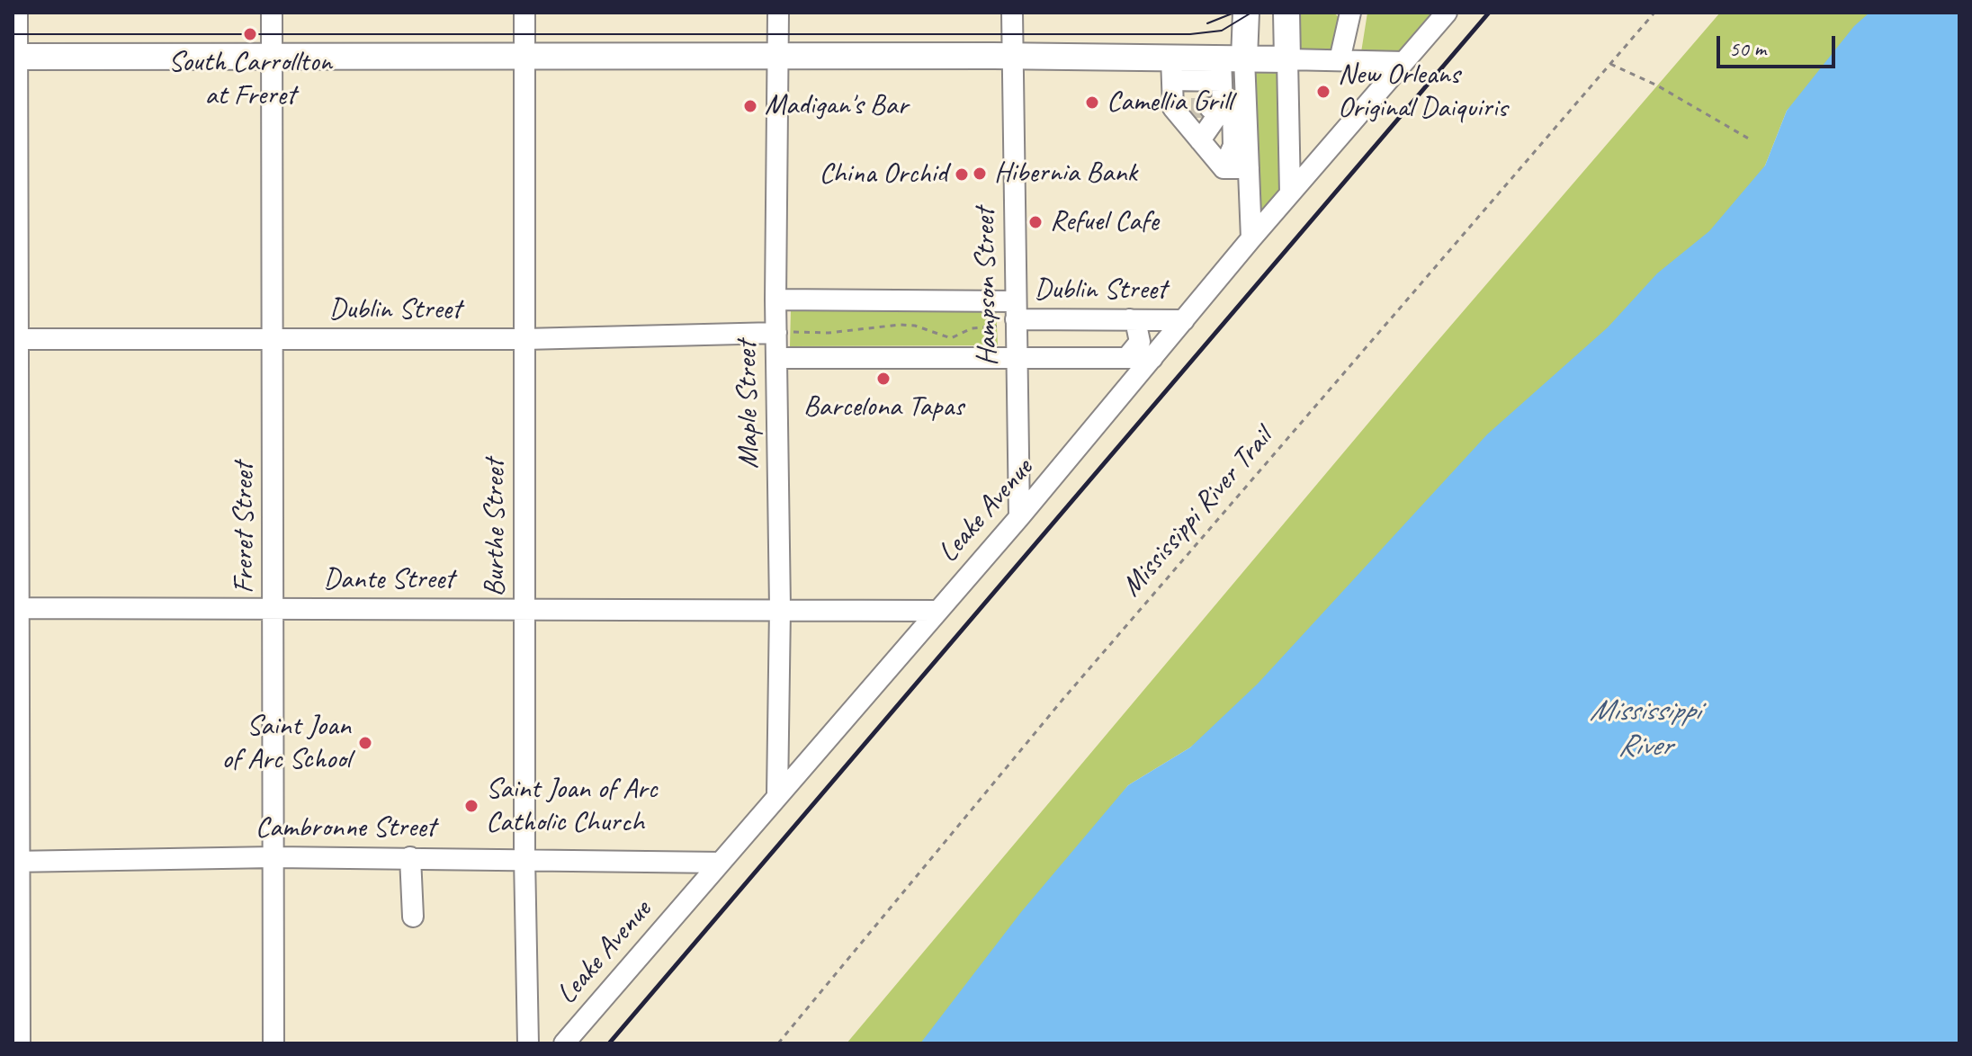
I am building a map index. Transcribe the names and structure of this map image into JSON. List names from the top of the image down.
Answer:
{
  "streets": {
    "street": [
      "Hampson Street",
      "Dublin Street",
      "Maple Street",
      "Leake Avenue",
      "Freret Street",
      "Burthe Street",
      "Dante Street",
      "Cambronne Street"
    ],
    "path": ["Mississippi River Trail"]
  },
  "crossings": [
    ["Hampson Street", "Dublin Street"],
    ["Hampson Street", "Leake Avenue"],
    ["Dublin Street", "Maple Street"],
    ["Dublin Street", "Leake Avenue"],
    ["Dublin Street", "Freret Street"],
    ["Dublin Street", "Burthe Street"],
    ["Maple Street", "Leake Avenue"],
    ["Maple Street", "Dante Street"],
    ["Leake Avenue", "Dante Street"],
    ["Leake Avenue", "Cambronne Street"],
    ["Freret Street", "Dante Street"],
    ["Freret Street", "Cambronne Street"],
    ["Burthe Street", "Dante Street"],
    ["Burthe Street", "Cambronne Street"]
  ],
  "water": ["Mississippi River"],
  "places": [
    "South Carrollton at Freret",
    "New Orleans Original Daiquiris",
    "Camellia Grill",
    "Madigan's Bar",
    "Hibernia Bank",
    "China Orchid",
    "Refuel Cafe",
    "Barcelona Tapas",
    "Saint Joan of Arc School",
    "Saint Joan of Arc Catholic Church"
  ],
  "scale_bar": "50 m"
}
